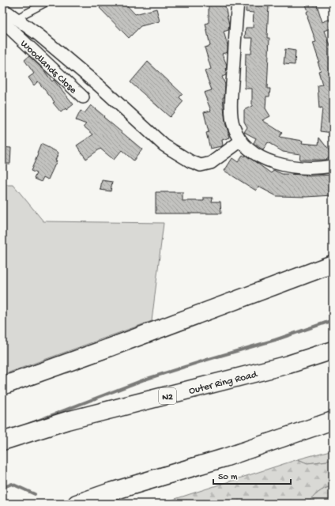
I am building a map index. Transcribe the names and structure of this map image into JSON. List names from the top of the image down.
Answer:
{
  "streets": {
    "highway": ["Outer Ring Road", "N2"],
    "street": ["Woodlands Close"]
  },
  "scale_bar": "50 m"
}
